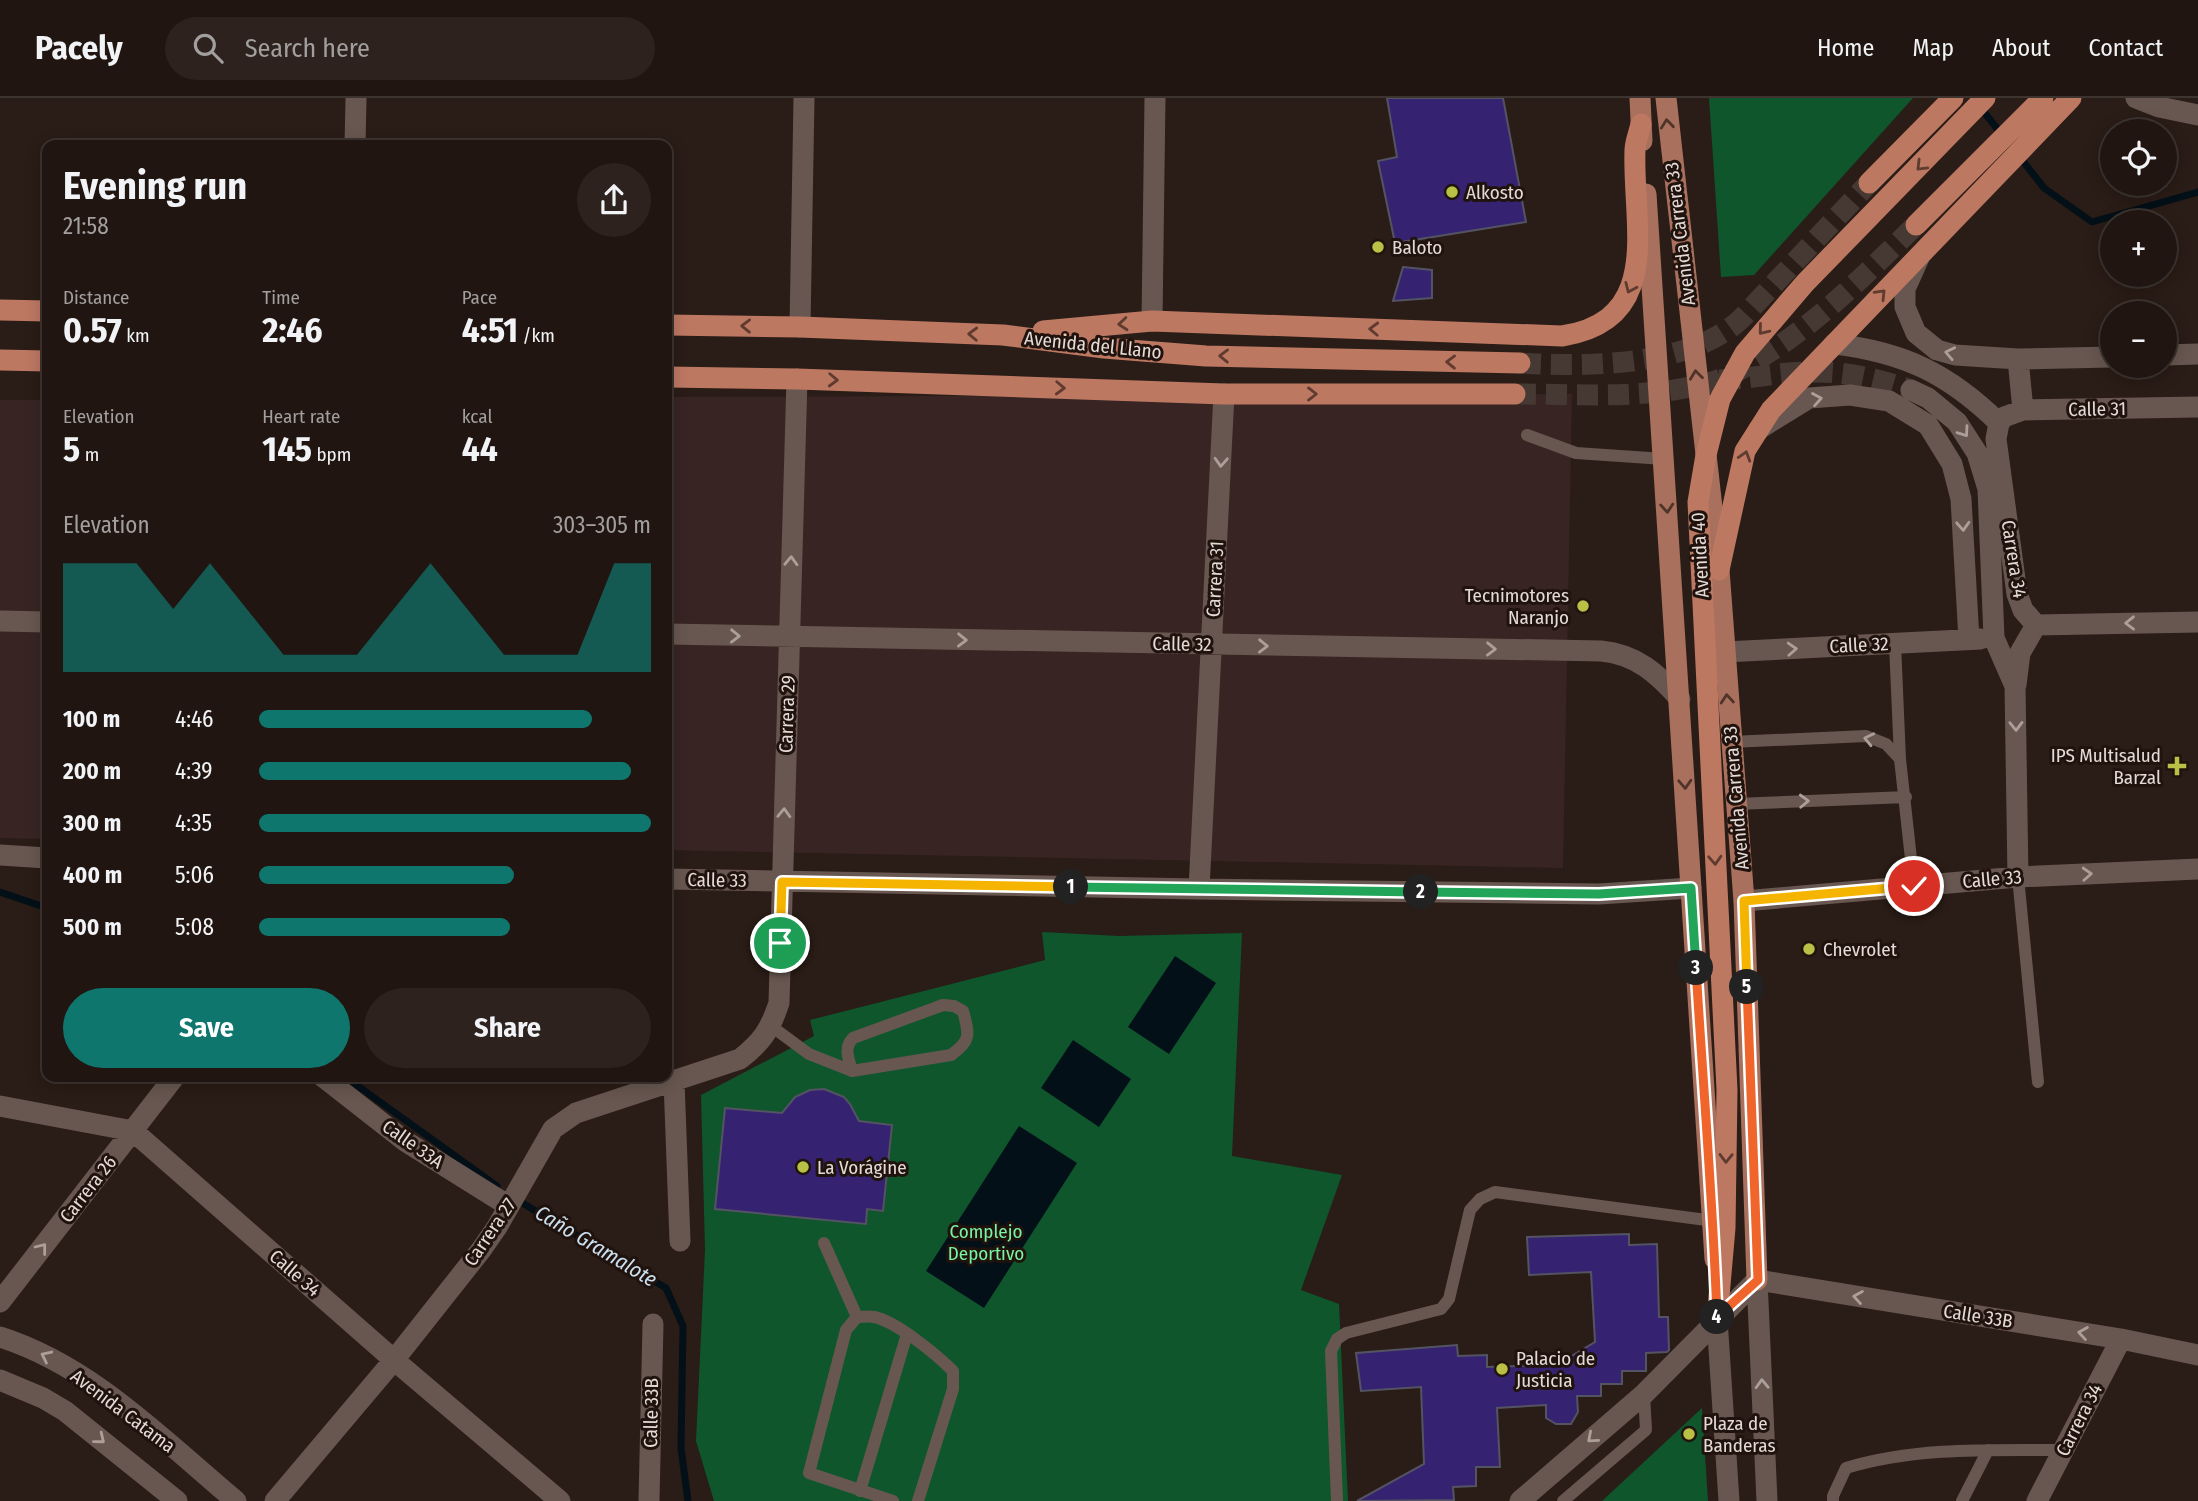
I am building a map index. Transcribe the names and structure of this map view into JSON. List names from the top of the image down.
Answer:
{
  "streets": {
    "highway": ["Avenida Carrera 33", "Avenida del Llano", "Avenida 40"],
    "street": [
      "Calle 31",
      "Carrera 34",
      "Carrera 31",
      "Calle 32",
      "Carrera 29",
      "Calle 33",
      "Calle 33A",
      "Carrera 26",
      "Carrera 27",
      "Calle 34",
      "Calle 33B",
      "Avenida Catama"
    ]
  },
  "crossings": [
    ["Avenida Carrera 33", "Avenida 40"],
    ["Avenida Carrera 33", "Calle 32"],
    ["Avenida Carrera 33", "Calle 33"],
    ["Avenida Carrera 33", "Calle 33B"],
    ["Avenida del Llano", "Carrera 31"],
    ["Avenida del Llano", "Carrera 29"],
    ["Calle 31", "Carrera 34"],
    ["Carrera 34", "Calle 33B"],
    ["Carrera 31", "Calle 32"],
    ["Carrera 31", "Calle 33"],
    ["Calle 32", "Carrera 29"],
    ["Carrera 29", "Calle 33"],
    ["Carrera 29", "Carrera 27"],
    ["Calle 33A", "Carrera 27"],
    ["Carrera 26", "Calle 34"],
    ["Carrera 27", "Calle 34"]
  ],
  "one_way": [
    "Avenida 40",
    "Carrera 31",
    "Calle 32",
    "Carrera 29",
    "Carrera 26",
    "Calle 33B"
  ],
  "water": ["Caño Gramalote"],
  "parks": ["Complejo Deportivo"],
  "places": {
    "other": [
      "Alkosto",
      "Baloto",
      "Tecnimotores Naranjo",
      "Chevrolet",
      "La Vorágine",
      "Palacio de Justicia",
      "Plaza de Banderas"
    ],
    "health": ["IPS Multisalud Barzal"]
  },
  "page": {
    "header": "Pacely",
    "search": "Search here",
    "nav": [
      "Home",
      "Map",
      "About",
      "Contact"
    ],
    "map_buttons": ["+", "−"],
    "heading": ["Evening run", "21:58"],
    "stats": [
      ["Distance", "0.57 km"],
      ["Time", "2:46"],
      ["Pace", "4:51 /km"],
      ["Elevation", "5 m"],
      ["Heart rate", "145 bpm"],
      ["kcal", "44"]
    ],
    "chart": ["Elevation", "303–305 m"],
    "list": [
      {
        "name": "100 m",
        "note": "4:46"
      },
      {
        "name": "200 m",
        "note": "4:39"
      },
      {
        "name": "300 m",
        "note": "4:35"
      },
      {
        "name": "400 m",
        "note": "5:06"
      },
      {
        "name": "500 m",
        "note": "5:08"
      }
    ],
    "pins": [
      "1",
      "2",
      "3",
      "5",
      "4"
    ],
    "buttons": ["Save", "Share"]
  }
}
